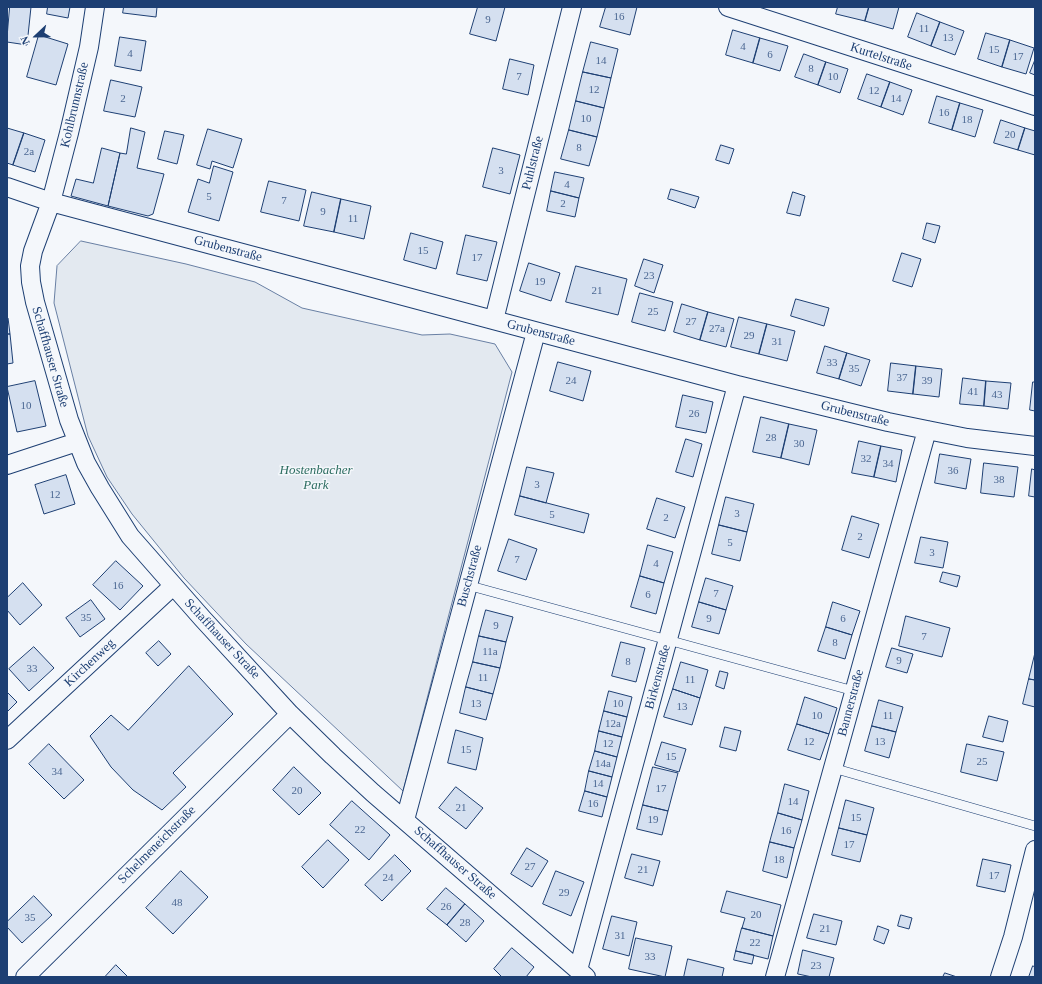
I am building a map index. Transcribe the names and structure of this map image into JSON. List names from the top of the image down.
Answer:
{
  "streets": {
    "street": [
      "Kurtelstraße",
      "Kohlbrunnstraße",
      "Puhlstraße",
      "Grubenstraße",
      "Schaffhauser Straße",
      "Buschstraße",
      "Kirchenweg",
      "Birkenstraße",
      "Bannerstraße",
      "Schelmeneichstraße"
    ]
  },
  "crossings": [
    ["Kohlbrunnstraße", "Grubenstraße"],
    ["Kohlbrunnstraße", "Schaffhauser Straße"],
    ["Puhlstraße", "Grubenstraße"],
    ["Grubenstraße", "Schaffhauser Straße"],
    ["Grubenstraße", "Buschstraße"],
    ["Grubenstraße", "Birkenstraße"],
    ["Grubenstraße", "Bannerstraße"],
    ["Schaffhauser Straße", "Buschstraße"],
    ["Schaffhauser Straße", "Kirchenweg"],
    ["Schaffhauser Straße", "Birkenstraße"],
    ["Schaffhauser Straße", "Schelmeneichstraße"]
  ],
  "parks": ["Hostenbacher Park"],
  "house_numbers": [
    "16",
    "9",
    "11",
    "13",
    "4",
    "15",
    "4",
    "6",
    "17",
    "14",
    "8",
    "7",
    "10",
    "12",
    "12",
    "2",
    "14",
    "16",
    "10",
    "18",
    "20",
    "8",
    "2a",
    "3",
    "4",
    "5",
    "7",
    "2",
    "9",
    "11",
    "15",
    "17",
    "23",
    "19",
    "21",
    "25",
    "27",
    "27a",
    "29",
    "31",
    "33",
    "35",
    "37",
    "24",
    "39",
    "41",
    "43",
    "10",
    "26",
    "28",
    "30",
    "32",
    "34",
    "36",
    "38",
    "3",
    "12",
    "3",
    "5",
    "2",
    "2",
    "5",
    "3",
    "7",
    "4",
    "16",
    "7",
    "6",
    "35",
    "9",
    "6",
    "9",
    "7",
    "8",
    "11a",
    "9",
    "8",
    "33",
    "11",
    "11",
    "13",
    "10",
    "13",
    "10",
    "11",
    "12a",
    "12",
    "13",
    "12",
    "15",
    "15",
    "25",
    "14a",
    "34",
    "14",
    "17",
    "20",
    "14",
    "16",
    "21",
    "15",
    "19",
    "22",
    "16",
    "17",
    "18",
    "27",
    "21",
    "17",
    "24",
    "29",
    "48",
    "26",
    "20",
    "35",
    "28",
    "21",
    "31",
    "22",
    "33",
    "23"
  ],
  "north": "left"
}
